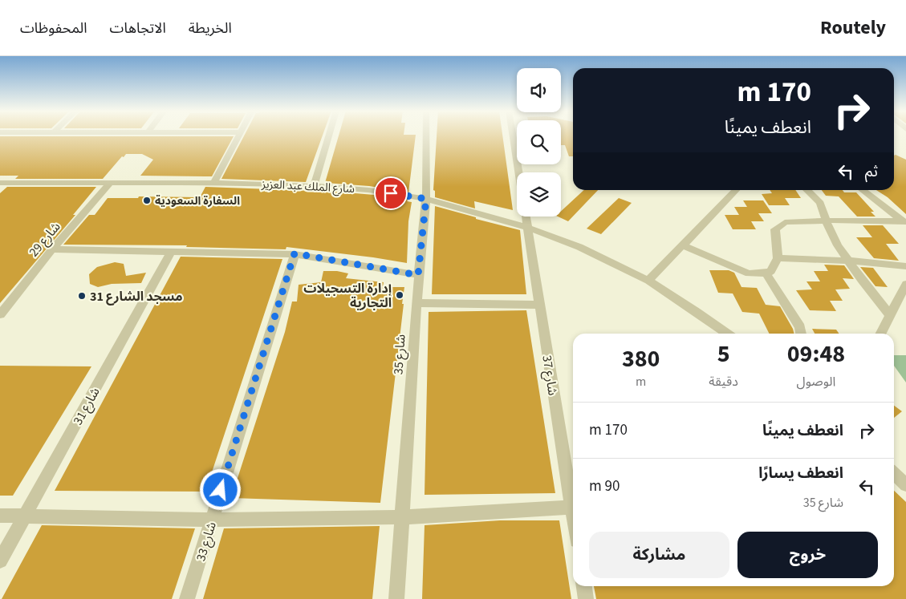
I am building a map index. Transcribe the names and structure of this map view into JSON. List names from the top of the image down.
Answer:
{
  "streets": {
    "street": [
      "شارع الملك عبد العزيز",
      "شارع 29",
      "شارع 35",
      "شارع 37",
      "شارع 31",
      "شارع 33"
    ]
  },
  "crossings": [
    ["شارع الملك عبد العزيز", "شارع 29"],
    ["شارع الملك عبد العزيز", "شارع 35"],
    ["شارع الملك عبد العزيز", "شارع 37"]
  ],
  "places": ["السفارة السعودية", "إدارة التسجيلات التجارية", "مسجد الشارع 31"],
  "page": {
    "header": "Routely",
    "nav": ["الخريطة", "الاتجاهات", "المحفوظات"],
    "turn": ["170 m", "انعطف يمينًا"],
    "then": "ثم",
    "eta": [
      "09:48",
      "الوصول",
      "5",
      "دقيقة",
      "380",
      "m"
    ],
    "list": [
      {
        "name": "انعطف يمينًا",
        "value": "170 m"
      },
      {
        "name": "انعطف يسارًا",
        "note": "شارع 35",
        "value": "90 m"
      }
    ],
    "buttons": ["خروج", "مشاركة"]
  }
}
